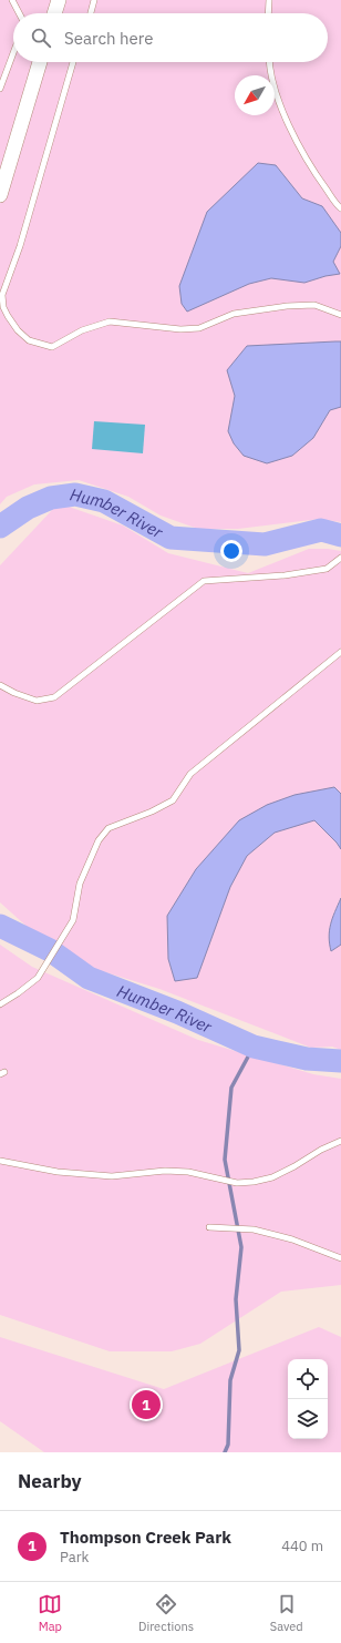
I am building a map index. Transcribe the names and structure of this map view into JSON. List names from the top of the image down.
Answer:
{
  "water": ["Humber River"],
  "north": "bottom left",
  "page": {
    "search": "Search here",
    "pins": "1",
    "heading": "Nearby",
    "list": [
      {
        "mark": "1",
        "name": "Thompson Creek Park",
        "note": "Park",
        "value": "440 m"
      }
    ],
    "nav": ["Map", "Directions", "Saved"]
  }
}
